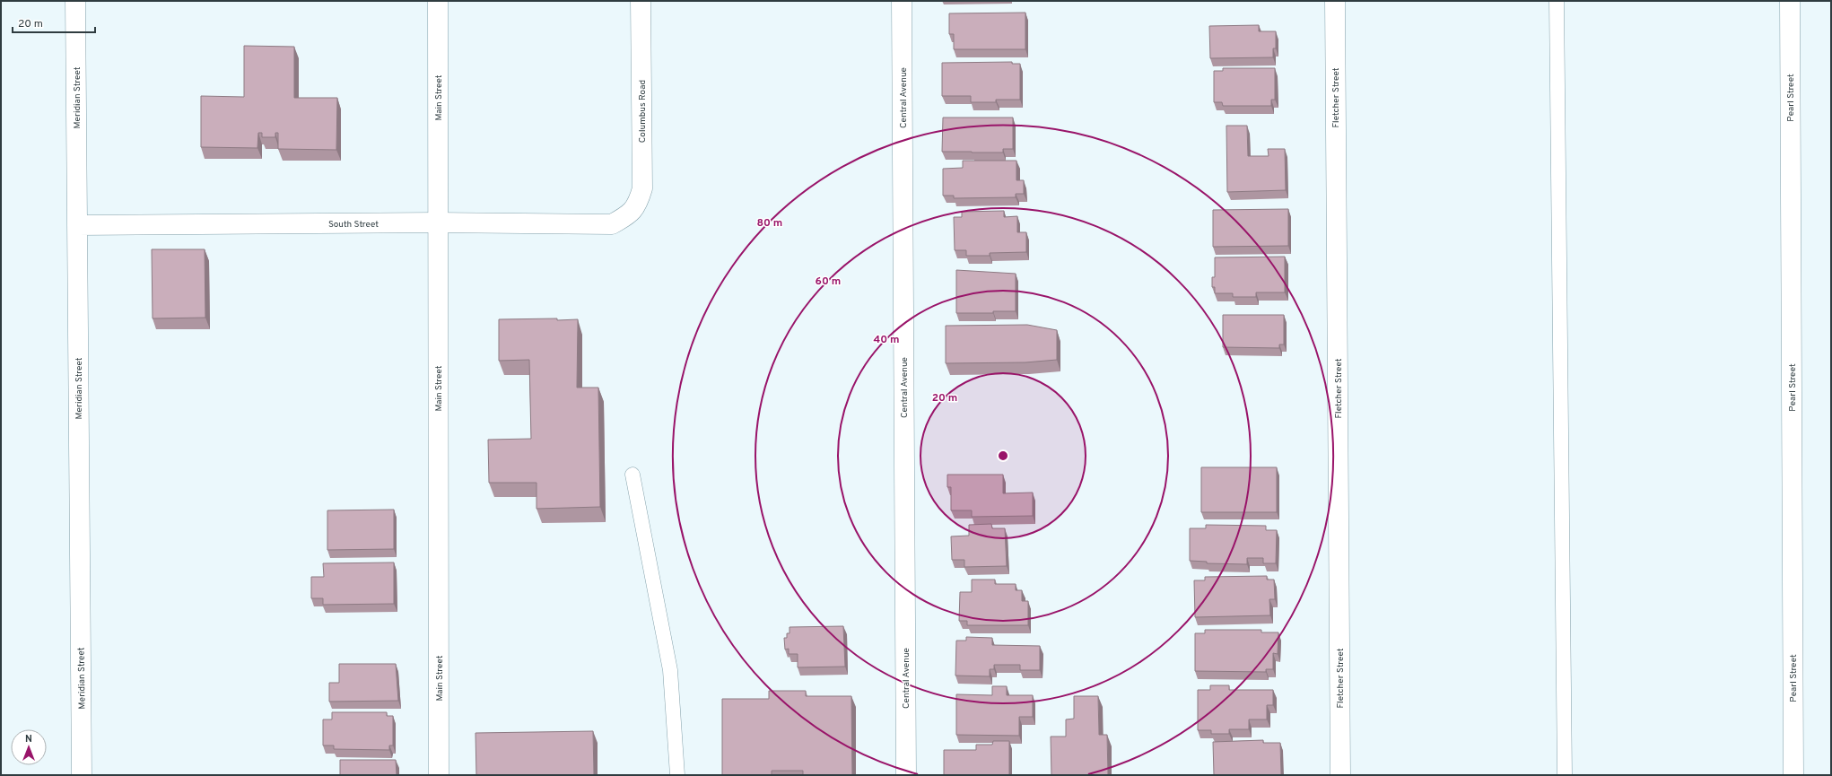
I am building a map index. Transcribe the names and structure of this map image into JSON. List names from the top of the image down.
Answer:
{
  "streets": {
    "street": [
      "Meridian Street",
      "Main Street",
      "Central Avenue",
      "Fletcher Street",
      "Pearl Street",
      "Columbus Road",
      "South Street"
    ]
  },
  "crossings": [
    ["Meridian Street", "South Street"],
    ["Main Street", "South Street"],
    ["Columbus Road", "South Street"]
  ],
  "scale_bar": "20 m",
  "north": "top",
  "rings": [
    "80 m",
    "60 m",
    "40 m",
    "20 m"
  ]
}
